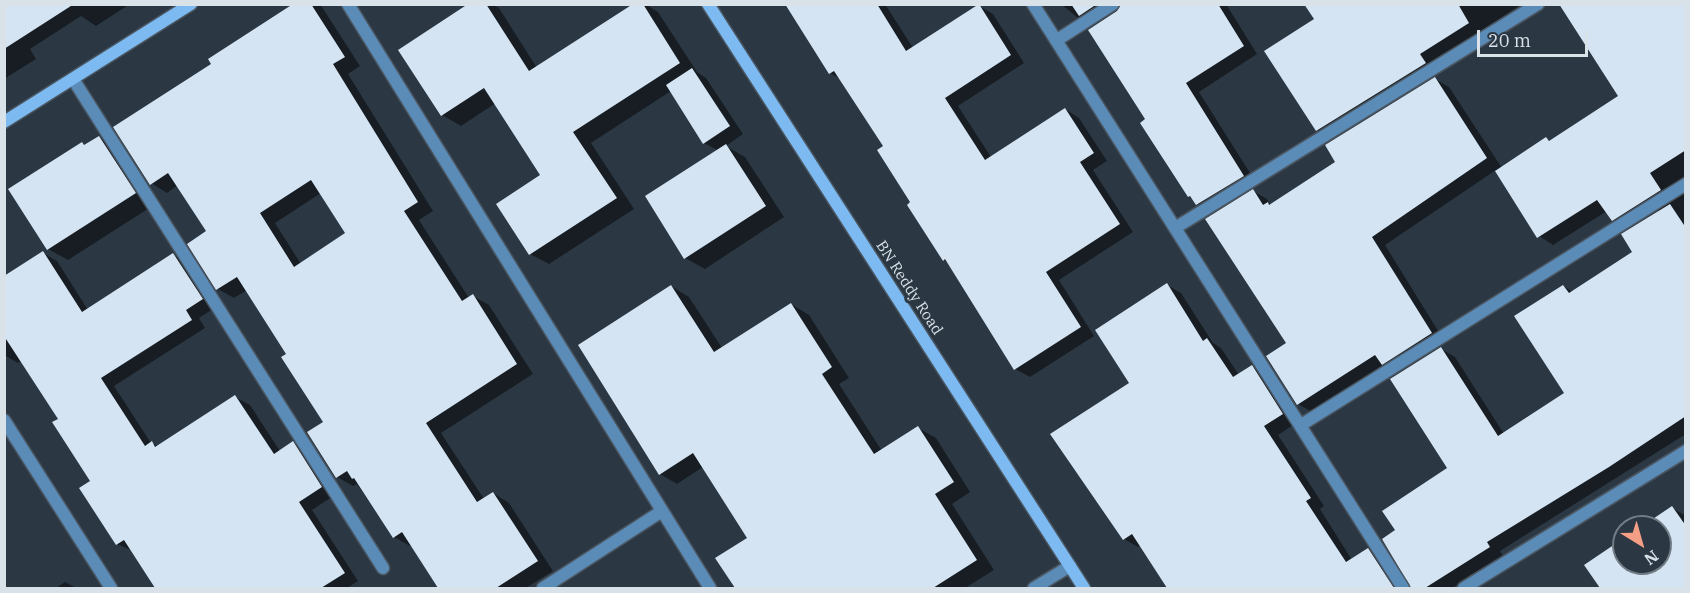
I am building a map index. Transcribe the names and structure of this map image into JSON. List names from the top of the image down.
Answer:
{
  "streets": {
    "street": ["BN Reddy Road"]
  },
  "scale_bar": "20 m",
  "north": "bottom right"
}
